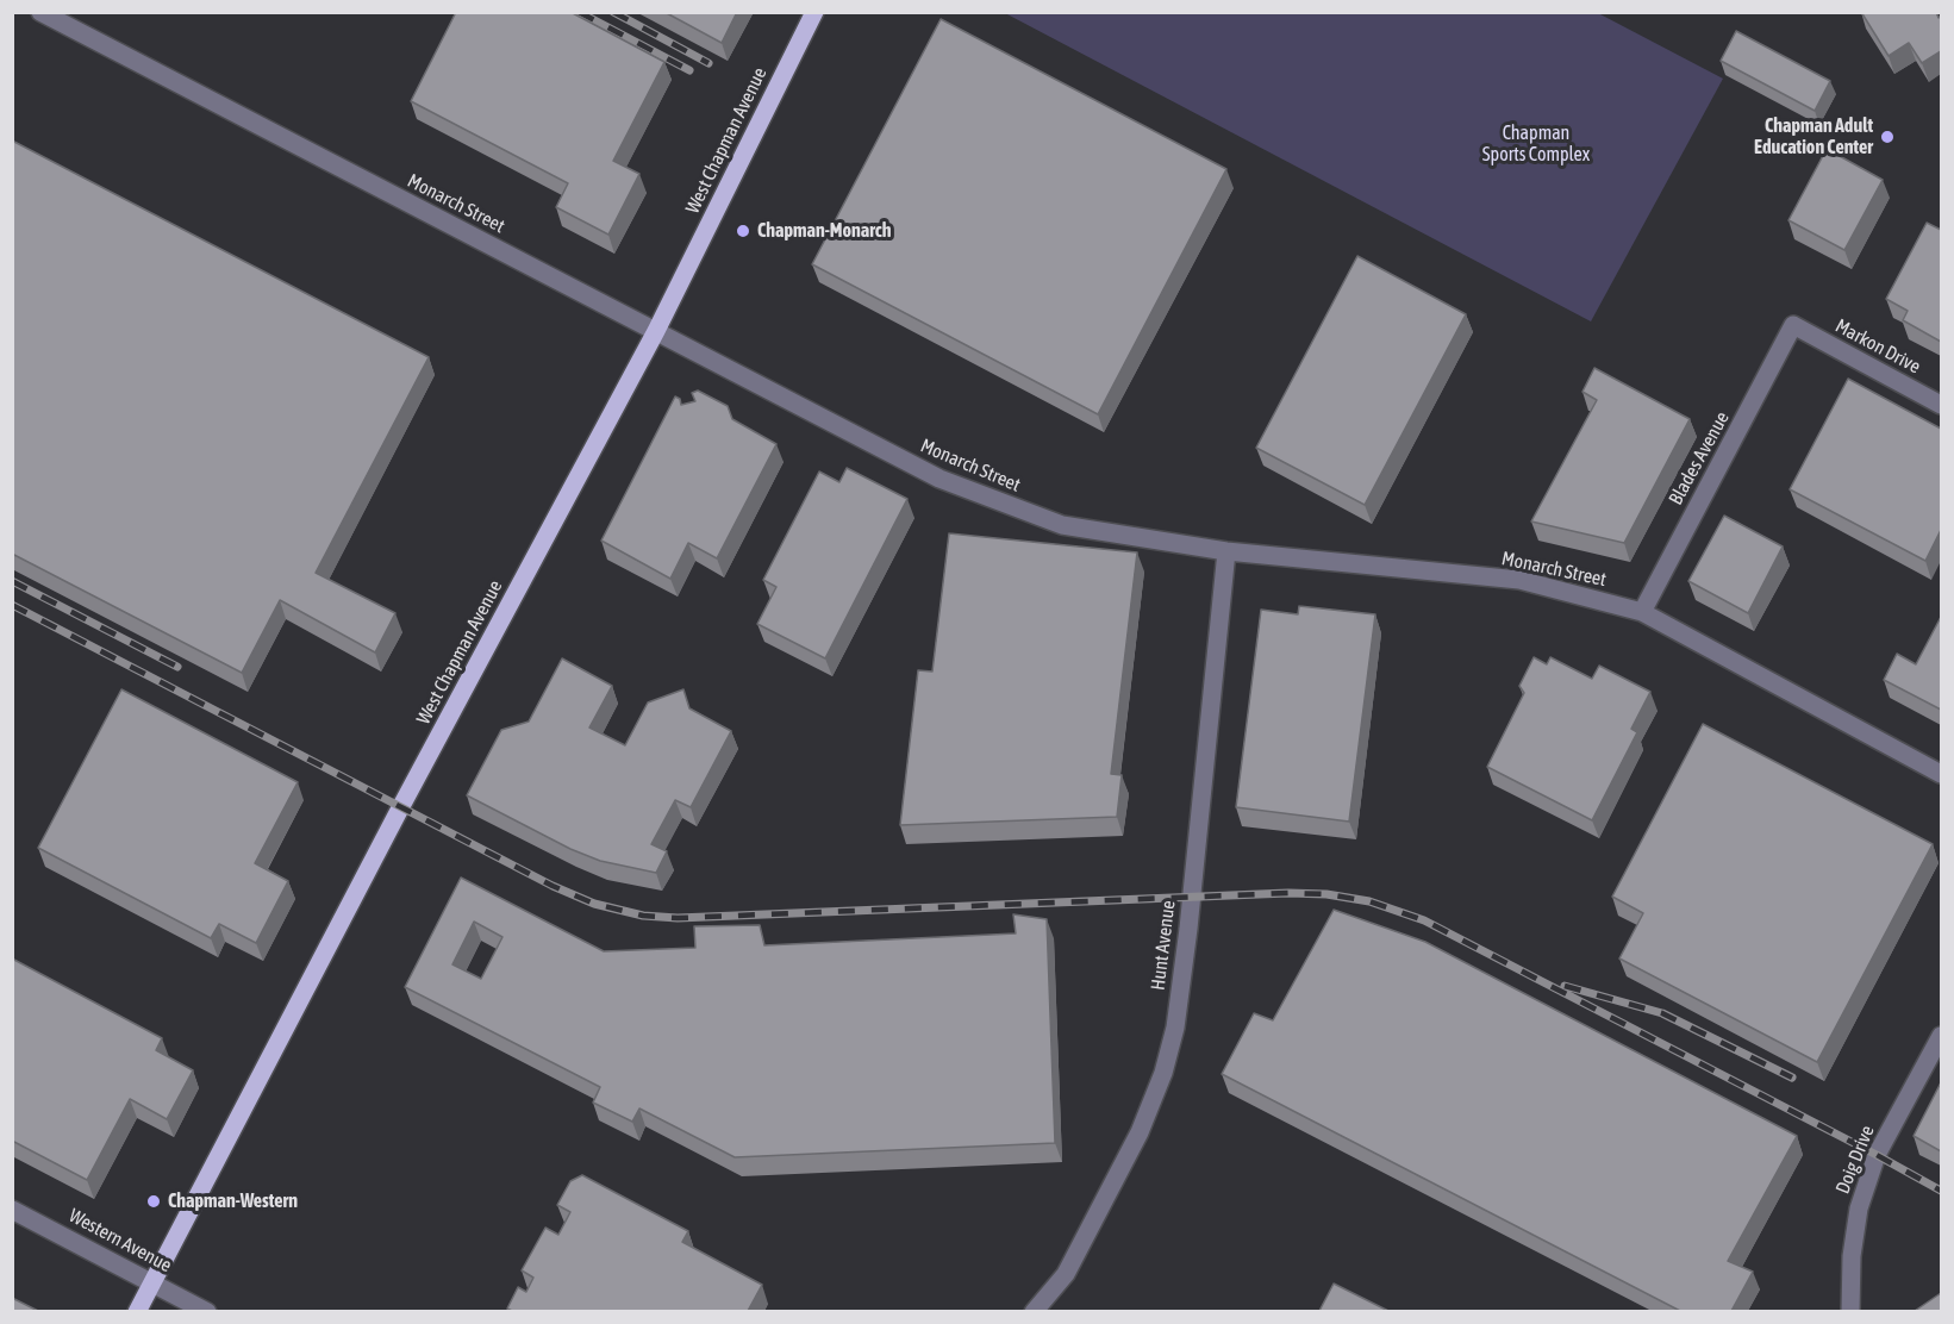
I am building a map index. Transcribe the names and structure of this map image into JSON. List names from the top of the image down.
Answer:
{
  "streets": {
    "main road": ["West Chapman Avenue"],
    "street": [
      "Monarch Street",
      "Markon Drive",
      "Blades Avenue",
      "Hunt Avenue",
      "Doig Drive",
      "Western Avenue"
    ]
  },
  "crossings": [
    ["West Chapman Avenue", "Monarch Street"],
    ["West Chapman Avenue", "Western Avenue"],
    ["Monarch Street", "Blades Avenue"],
    ["Monarch Street", "Hunt Avenue"],
    ["Markon Drive", "Blades Avenue"]
  ],
  "parks": ["Chapman Sports Complex"],
  "places": ["Chapman Adult Education Center", "Chapman-Monarch", "Chapman-Western"]
}
